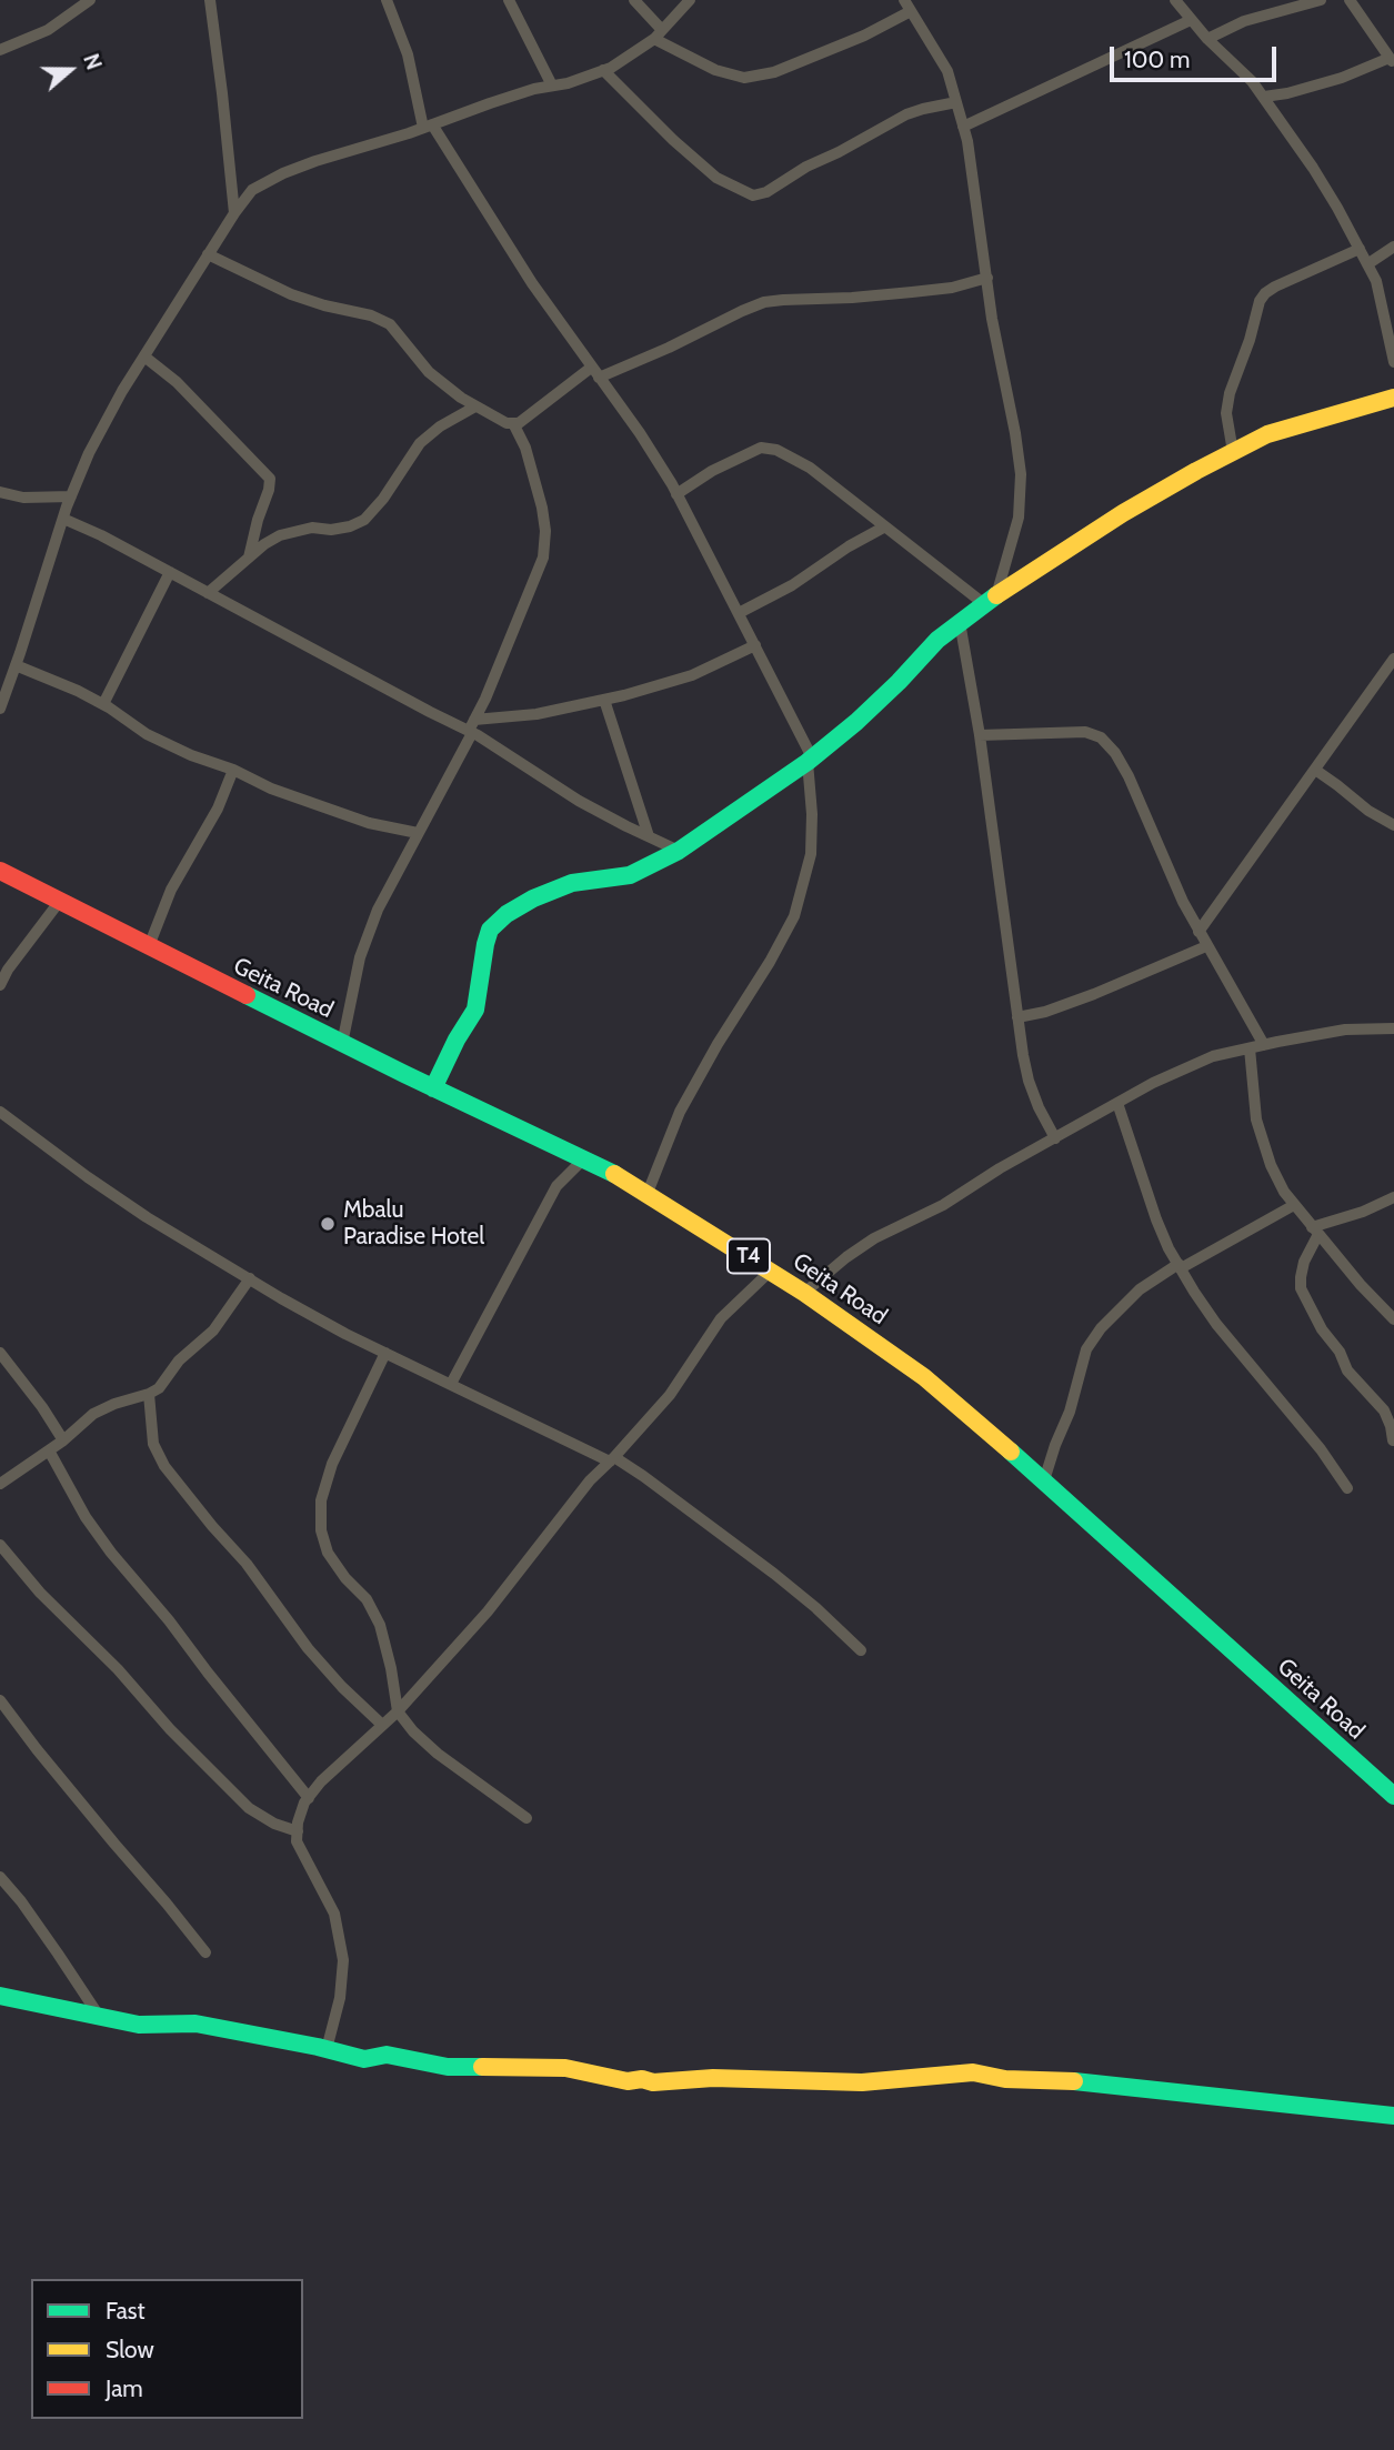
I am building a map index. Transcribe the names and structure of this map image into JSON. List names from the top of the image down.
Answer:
{
  "streets": {
    "main road": ["Geita Road", "T4"]
  },
  "places": ["Mbalu Paradise Hotel"],
  "legend": ["Fast", "Slow", "Jam"],
  "scale_bar": "100 m",
  "north": "right"
}
